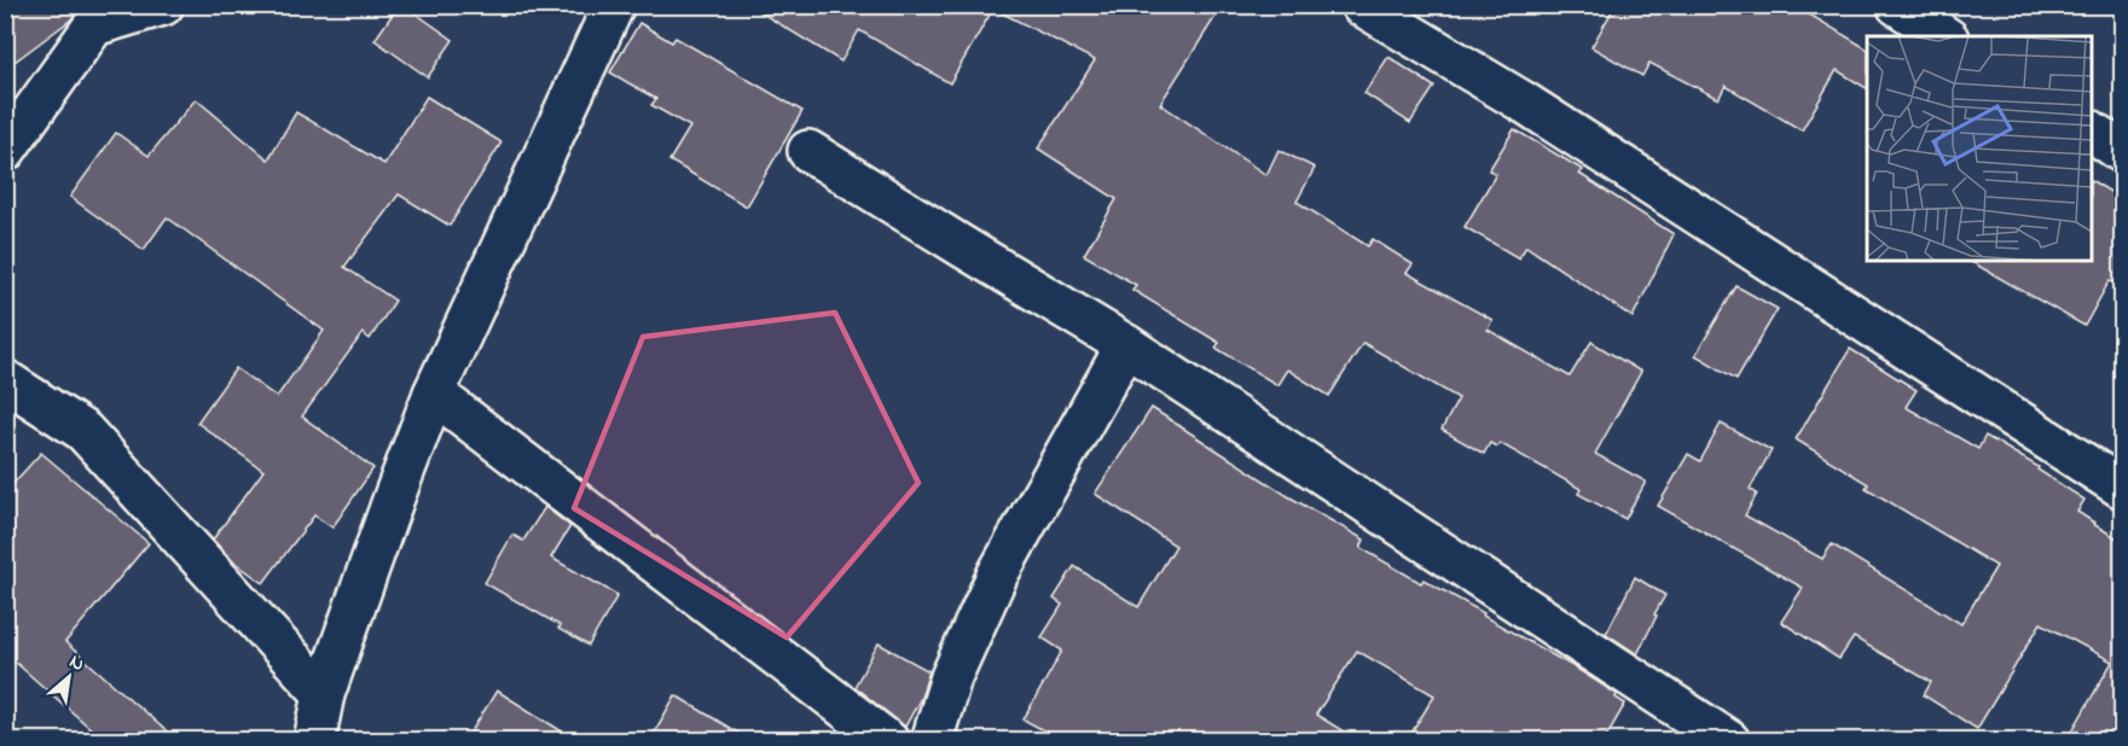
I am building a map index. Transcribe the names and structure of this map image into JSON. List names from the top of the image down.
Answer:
{
  "north": "top right"
}
